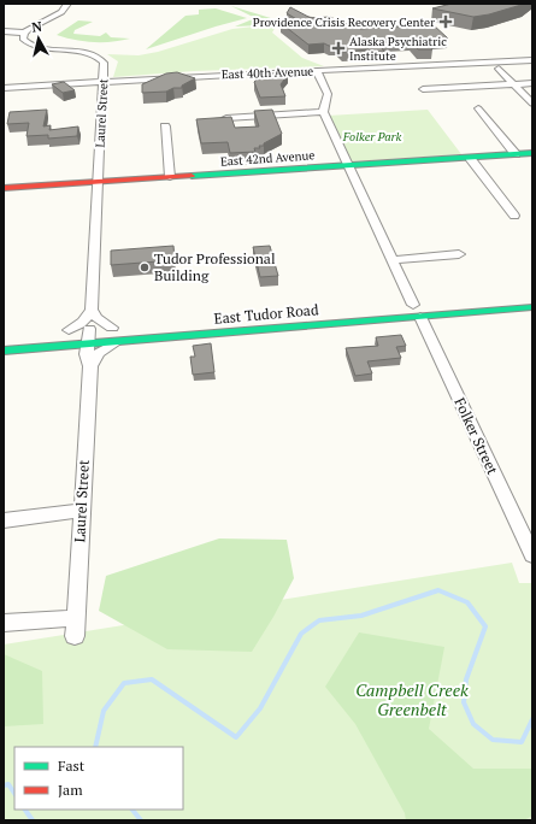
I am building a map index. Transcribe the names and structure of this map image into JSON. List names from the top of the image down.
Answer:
{
  "streets": {
    "street": [
      "East 40th Avenue",
      "Laurel Street",
      "East 42nd Avenue",
      "East Tudor Road",
      "Folker Street"
    ]
  },
  "crossings": [
    ["East 40th Avenue", "Laurel Street"],
    ["Laurel Street", "East 42nd Avenue"],
    ["Laurel Street", "East Tudor Road"],
    ["East 42nd Avenue", "Folker Street"],
    ["East Tudor Road", "Folker Street"]
  ],
  "parks": ["Folker Park", "Campbell Creek Greenbelt"],
  "places": {
    "health": ["Providence Crisis Recovery Center", "Alaska Psychiatric Institute"],
    "other": ["Tudor Professional Building"]
  },
  "legend": ["Fast", "Jam"],
  "north": "top"
}
